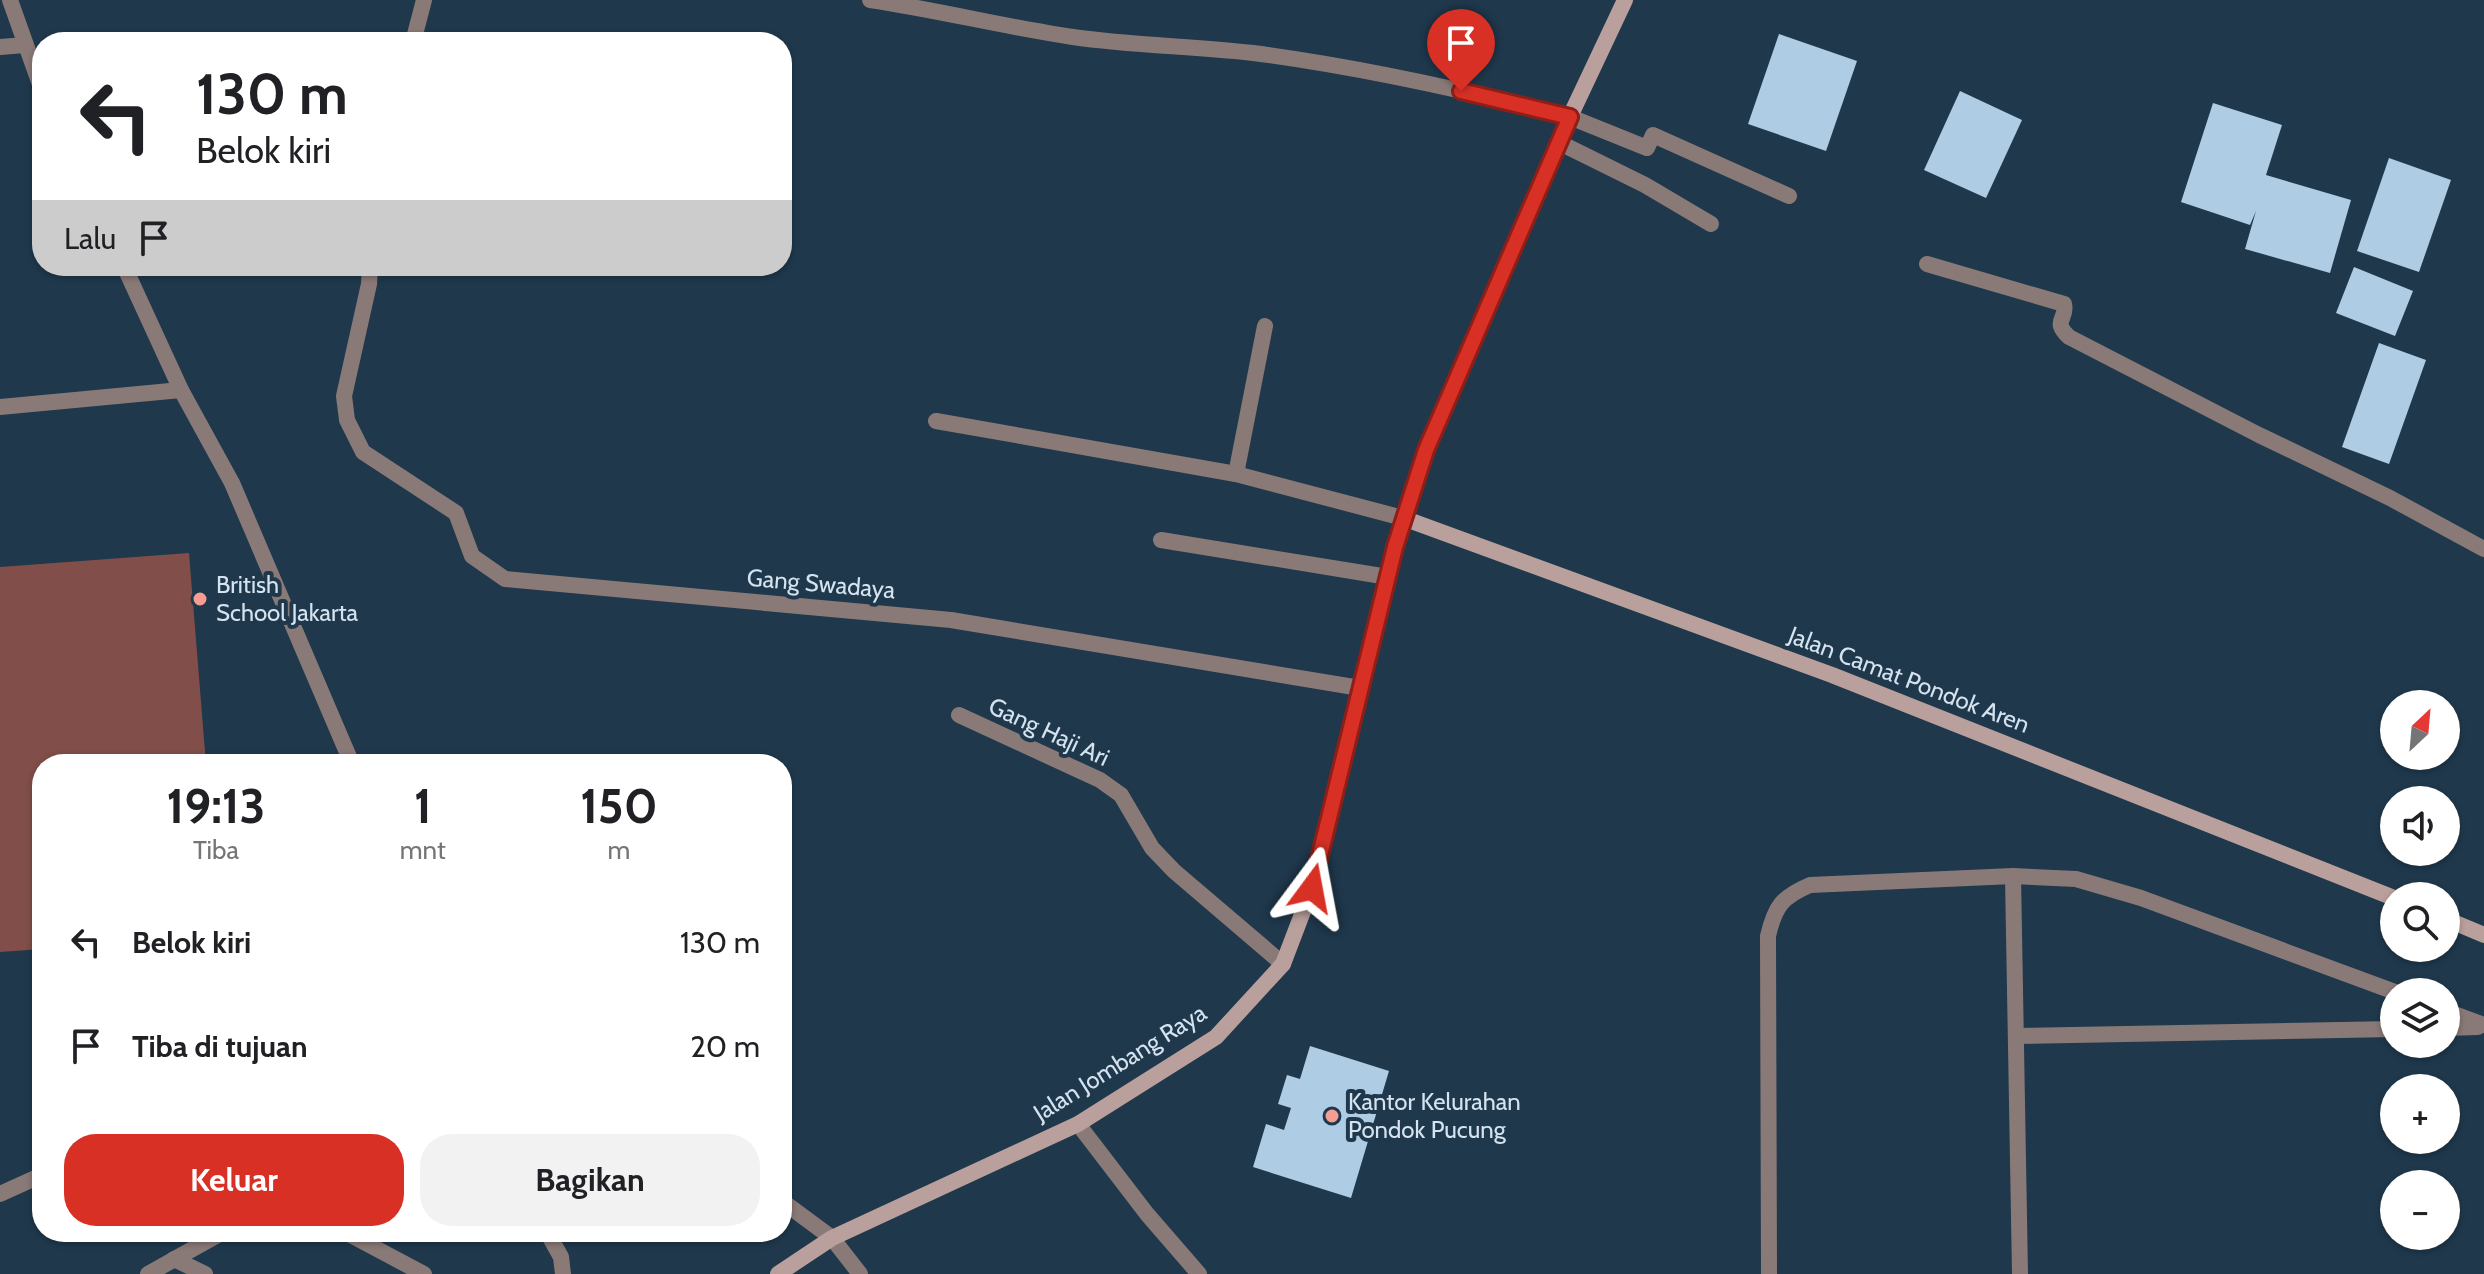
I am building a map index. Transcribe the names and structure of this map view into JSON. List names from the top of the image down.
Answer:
{
  "streets": {
    "main road": ["Jalan Camat Pondok Aren", "Jalan Jombang Raya"],
    "street": ["Gang Swadaya", "Gang Haji Ari"]
  },
  "crossings": [
    ["Gang Swadaya", "Jalan Jombang Raya"],
    ["Jalan Camat Pondok Aren", "Jalan Jombang Raya"],
    ["Gang Haji Ari", "Jalan Jombang Raya"]
  ],
  "places": ["British School Jakarta", "Kantor Kelurahan Pondok Pucung"],
  "north": "top right",
  "page": {
    "turn": ["130 m", "Belok kiri"],
    "then": "Lalu",
    "map_buttons": ["+", "−"],
    "eta": [
      "19:13",
      "Tiba",
      "1",
      "mnt",
      "150",
      "m"
    ],
    "list": [
      {
        "name": "Belok kiri",
        "value": "130 m"
      },
      {
        "name": "Tiba di tujuan",
        "value": "20 m"
      }
    ],
    "buttons": ["Keluar", "Bagikan"]
  }
}
